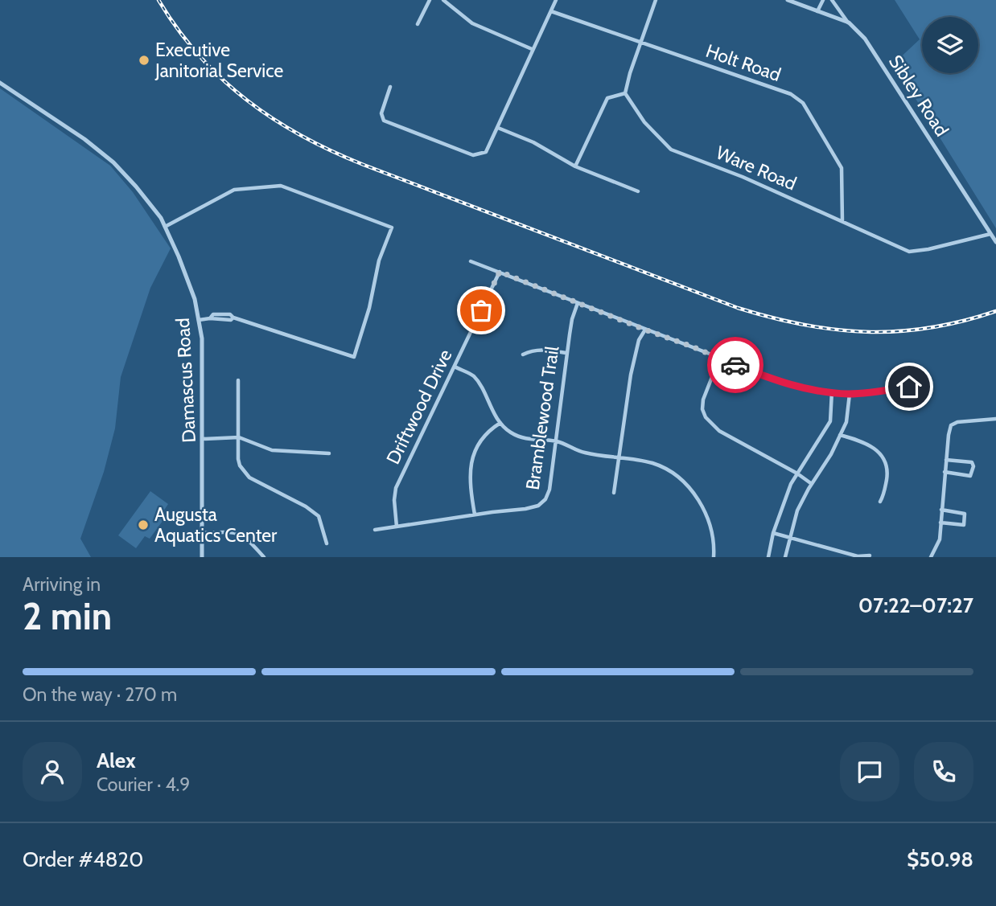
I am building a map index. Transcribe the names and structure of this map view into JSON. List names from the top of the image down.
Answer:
{
  "streets": {
    "street": [
      "Holt Road",
      "Sibley Road",
      "Ware Road",
      "Damascus Road",
      "Driftwood Drive",
      "Bramblewood Trail"
    ]
  },
  "crossings": [
    ["Holt Road", "Ware Road"],
    ["Sibley Road", "Ware Road"],
    ["Driftwood Drive", "Bramblewood Trail"]
  ],
  "places": ["Executive Janitorial Service", "Augusta Aquatics Center"],
  "page": {
    "heading": ["2 min", "Arriving in", "07:22–07:27"],
    "panel": [
      "Alex",
      "Courier · 4.9",
      "Order #4820",
      "$50.98"
    ],
    "bar": "On the way · 270 m"
  }
}
